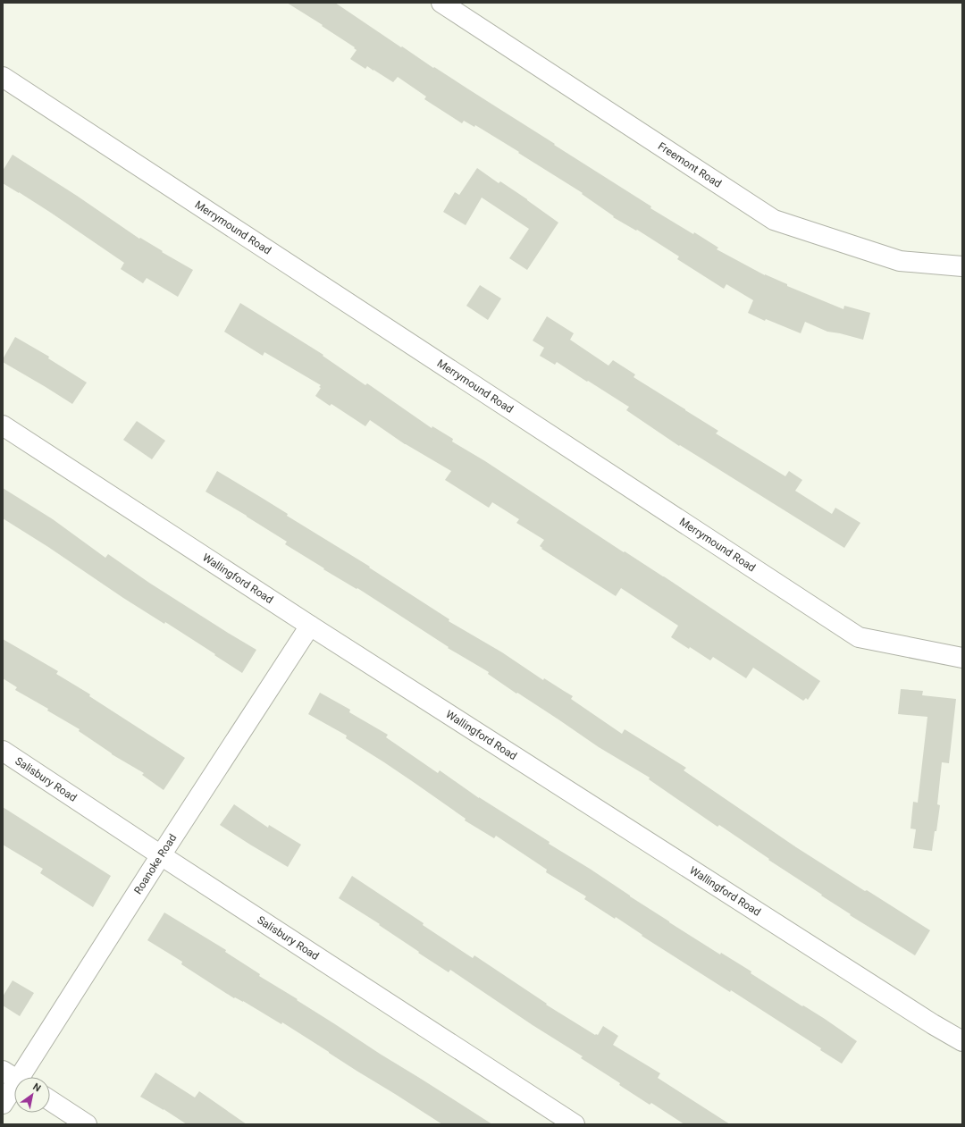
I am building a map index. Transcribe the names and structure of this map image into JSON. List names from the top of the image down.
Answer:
{
  "streets": {
    "street": [
      "Freemont Road",
      "Merrymound Road",
      "Wallingford Road",
      "Salisbury Road",
      "Roanoke Road"
    ]
  },
  "crossings": [
    ["Wallingford Road", "Roanoke Road"],
    ["Salisbury Road", "Roanoke Road"]
  ],
  "north": "top right"
}
